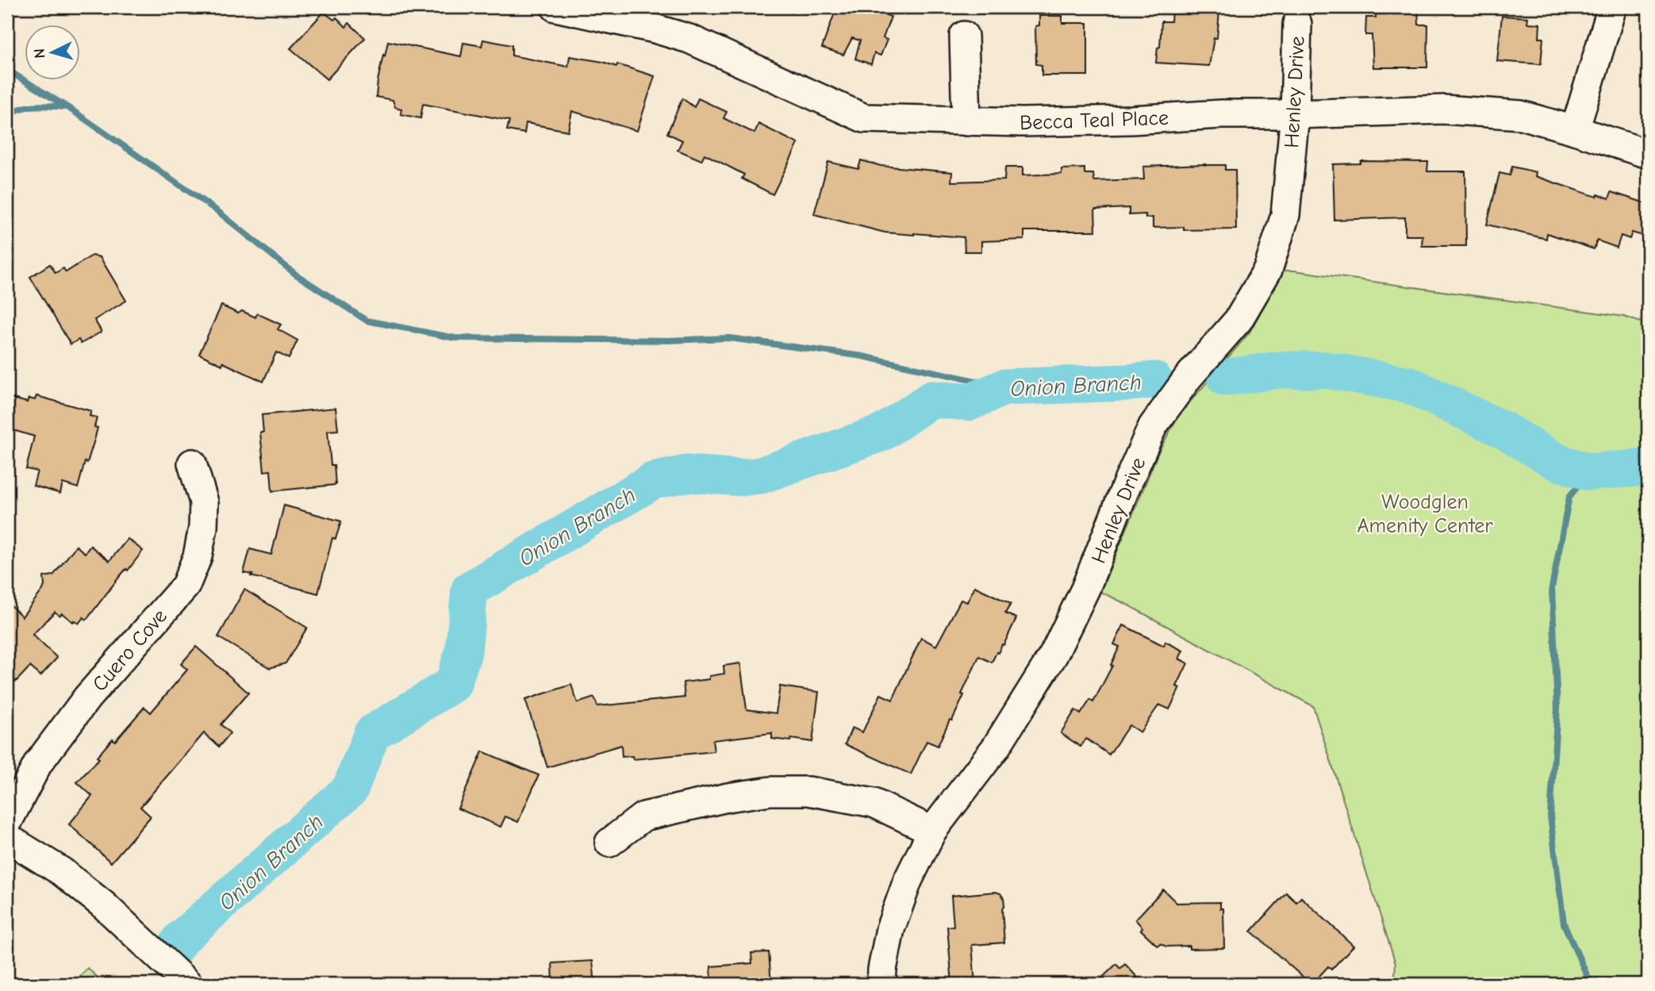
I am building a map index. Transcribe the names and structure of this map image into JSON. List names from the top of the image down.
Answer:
{
  "streets": {
    "street": ["Henley Drive", "Becca Teal Place", "Cuero Cove"]
  },
  "crossings": [
    ["Henley Drive", "Becca Teal Place"]
  ],
  "water": ["Onion Branch"],
  "parks": ["Woodglen Amenity Center"],
  "north": "left"
}
